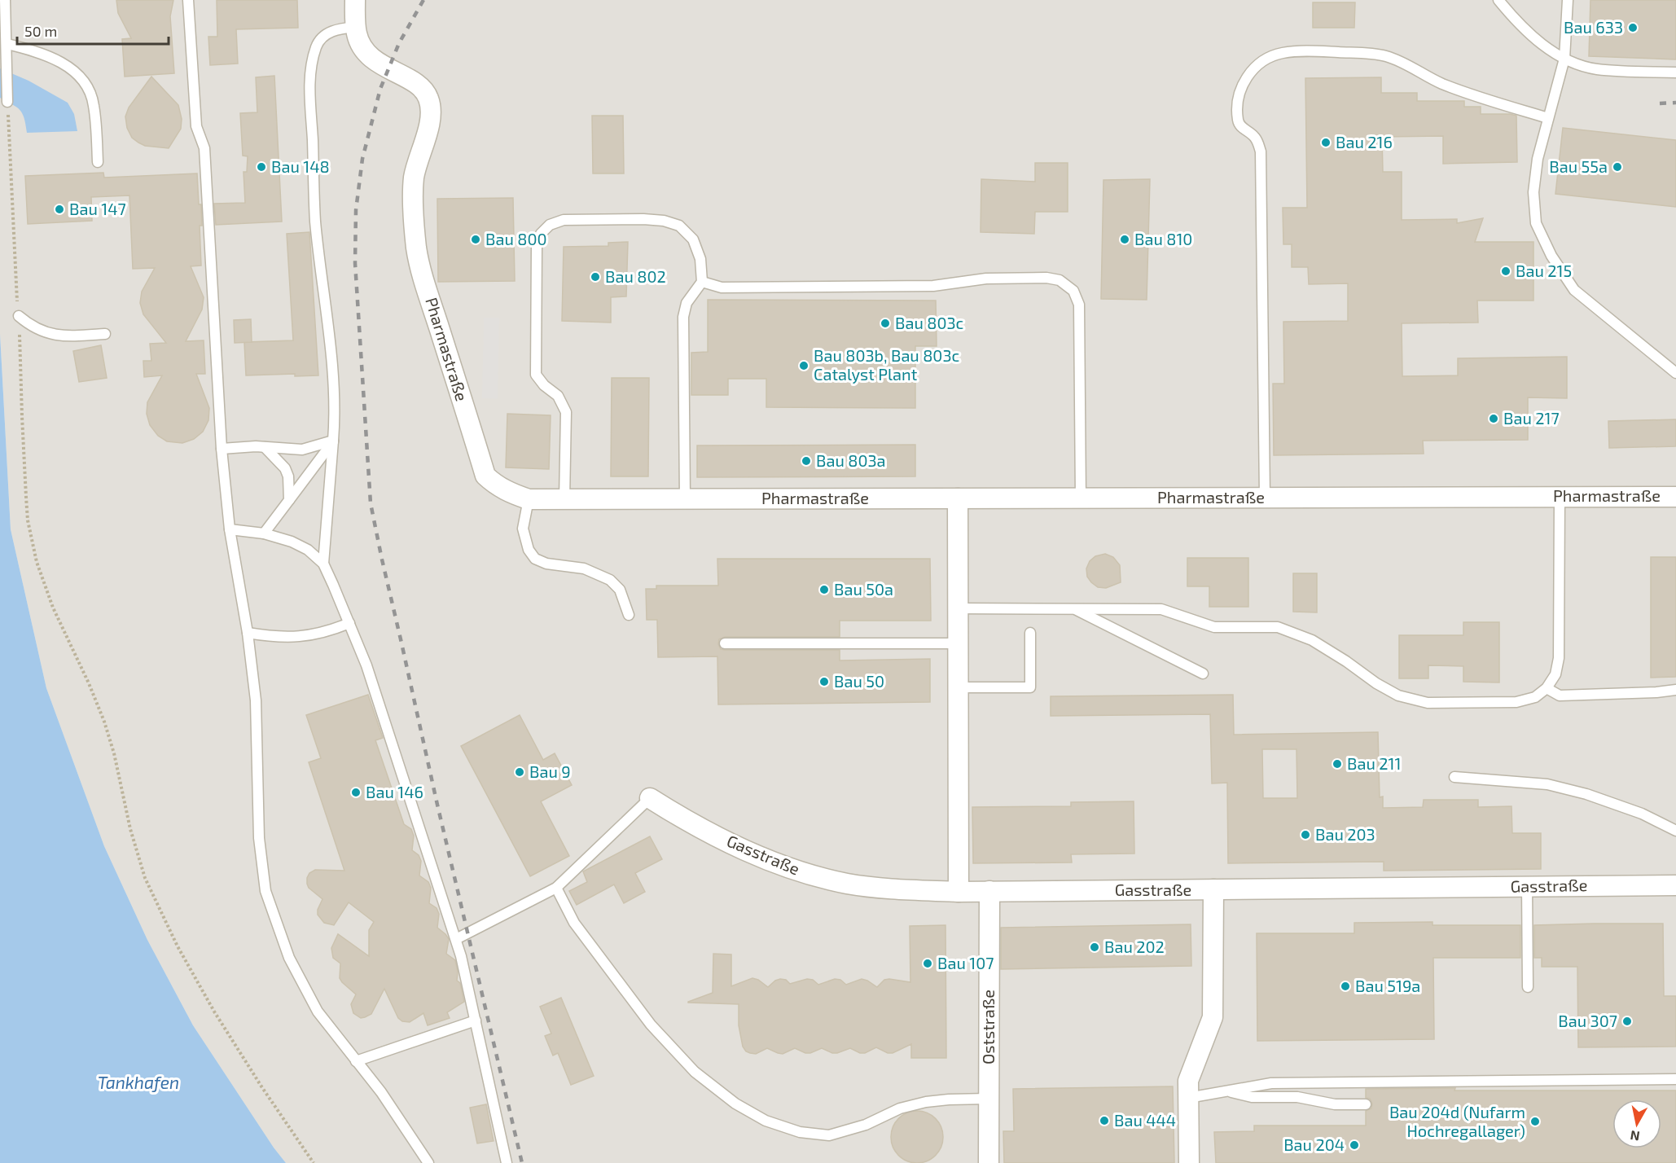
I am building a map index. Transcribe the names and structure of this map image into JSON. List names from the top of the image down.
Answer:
{
  "streets": {
    "street": ["Pharmastraße", "Gasstraße", "Oststraße"]
  },
  "crossings": [
    ["Gasstraße", "Oststraße"]
  ],
  "water": ["Tankhafen"],
  "places": [
    "Bau 633",
    "Bau 216",
    "Bau 148",
    "Bau 55a",
    "Bau 147",
    "Bau 800",
    "Bau 810",
    "Bau 215",
    "Bau 802",
    "Bau 803c",
    "Bau 803b, Bau 803c Catalyst Plant",
    "Bau 217",
    "Bau 803a",
    "Bau 50a",
    "Bau 50",
    "Bau 211",
    "Bau 9",
    "Bau 146",
    "Bau 203",
    "Bau 202",
    "Bau 107",
    "Bau 519a",
    "Bau 307",
    "Bau 444",
    "Bau 204d (Nufarm Hochregallager)",
    "Bau 204"
  ],
  "scale_bar": "50 m",
  "north": "bottom"
}
